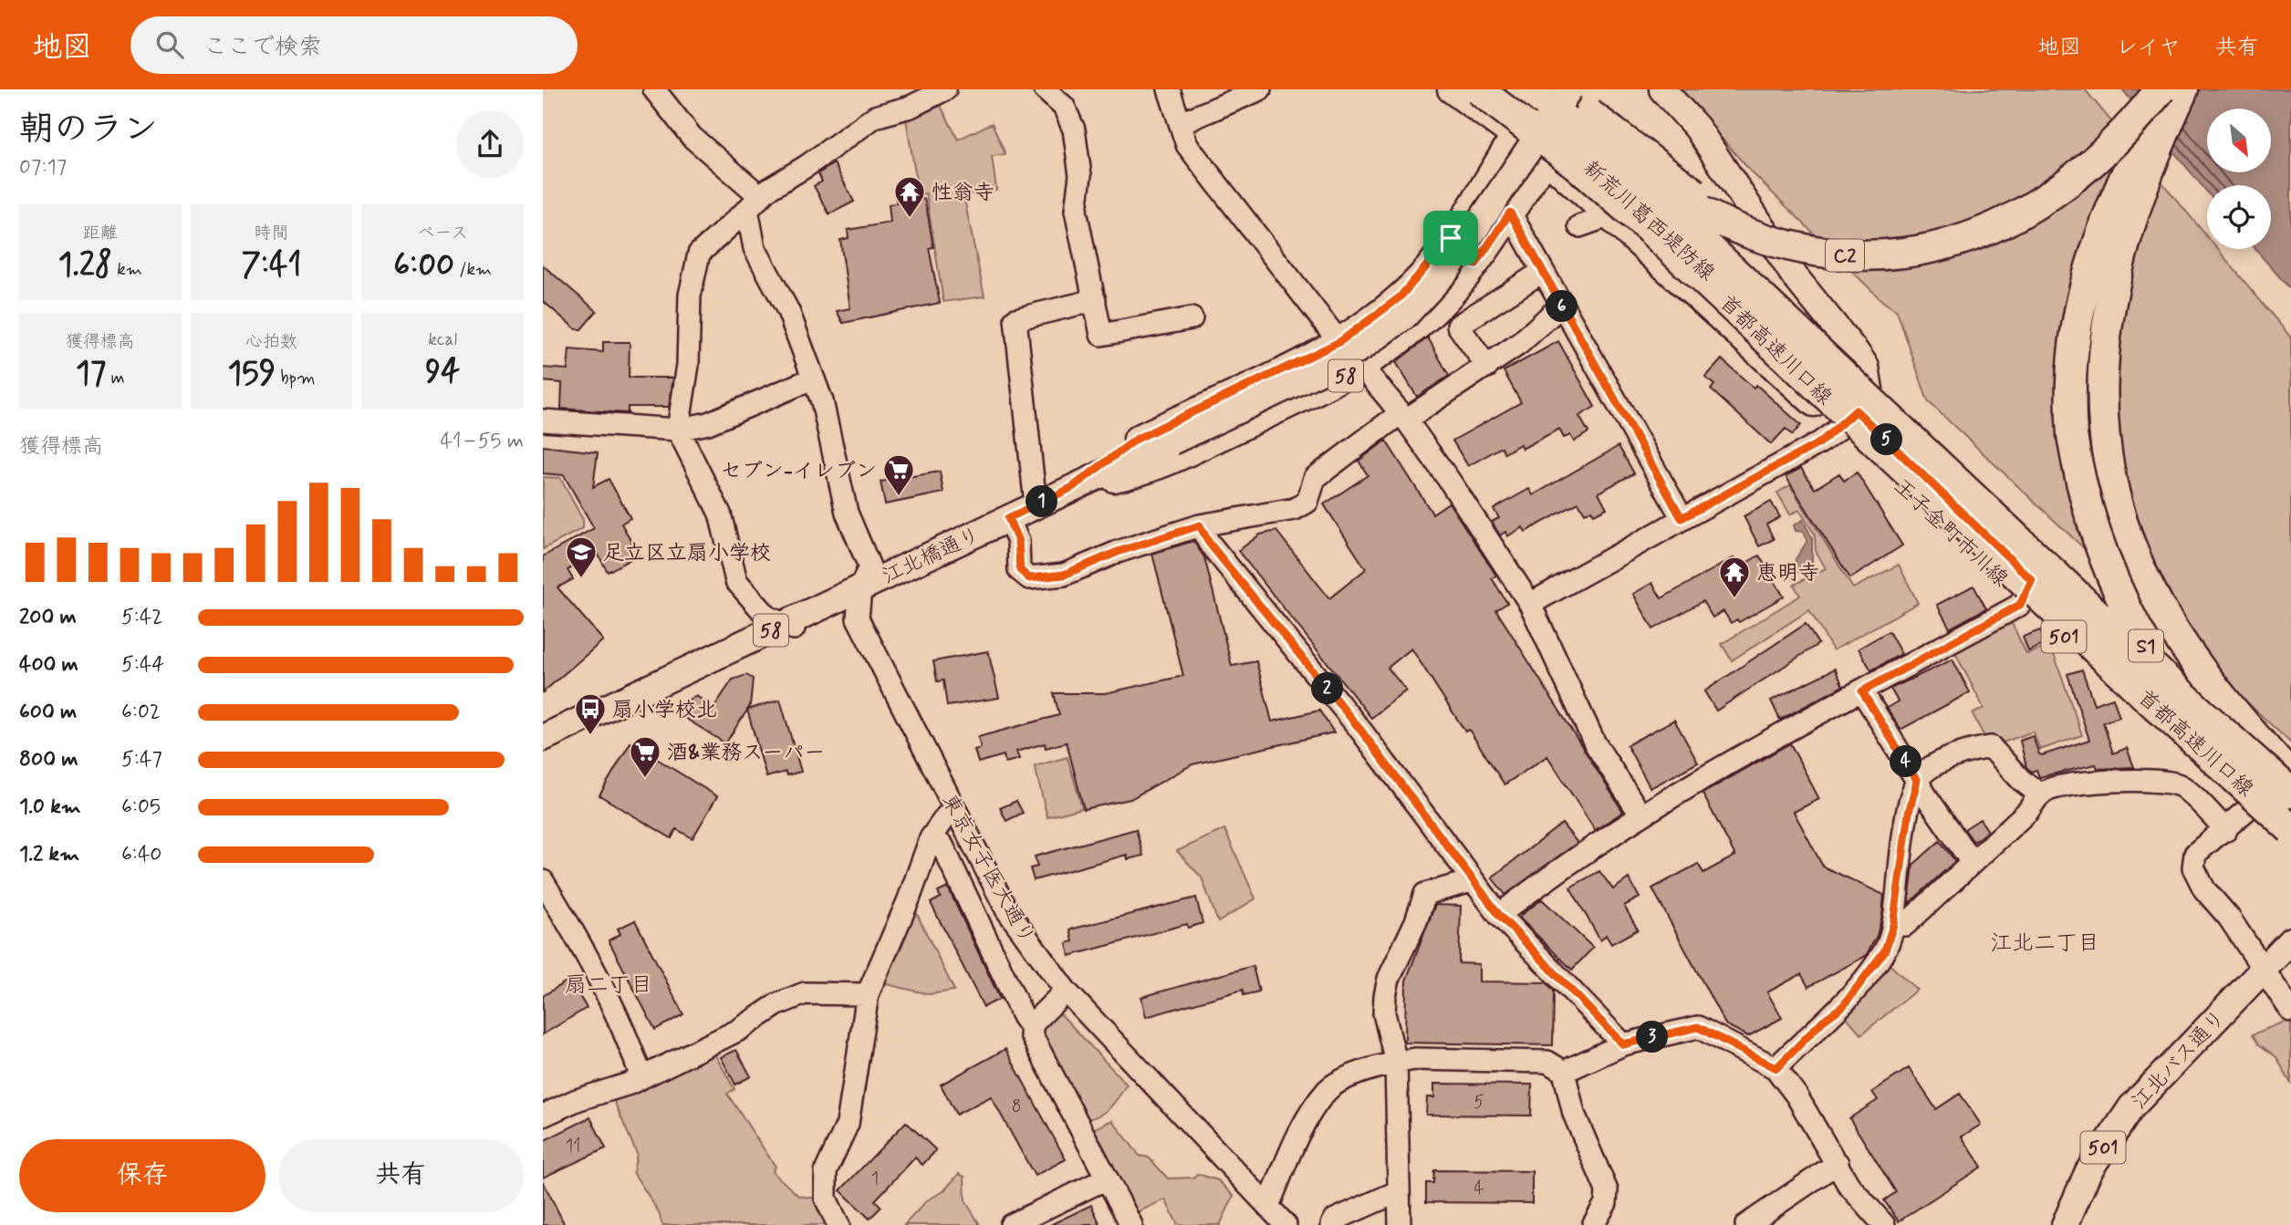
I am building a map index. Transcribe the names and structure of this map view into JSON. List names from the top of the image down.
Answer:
{
  "streets": {
    "highway": ["C2", "首都高速川口線", "S1"],
    "main road": [
      "新荒川葛西堤防線",
      "58",
      "王子金町市川線",
      "江北橋通り",
      "501",
      "江北バス通り"
    ],
    "street": ["東京女子医大通り"]
  },
  "crossings": [
    ["新荒川葛西堤防線", "58"],
    ["新荒川葛西堤防線", "王子金町市川線"],
    ["C2", "首都高速川口線"],
    ["C2", "58"],
    ["C2", "王子金町市川線"],
    ["首都高速川口線", "58"],
    ["首都高速川口線", "王子金町市川線"],
    ["58", "王子金町市川線"],
    ["58", "江北橋通り"],
    ["王子金町市川線", "S1"],
    ["江北橋通り", "東京女子医大通り"]
  ],
  "districts": ["江北二丁目", "扇二丁目"],
  "places": {
    "temple": ["性翁寺", "恵明寺"],
    "supermarket": ["セブン-イレブン", "酒&業務スーパー"],
    "school or university": ["足立区立扇小学校"],
    "bus stop": ["扇小学校北"]
  },
  "house_numbers": [
    "5",
    "8",
    "11",
    "1",
    "4"
  ],
  "north": "bottom right",
  "page": {
    "header": "地図",
    "search": "ここで検索",
    "nav": ["地図", "レイヤ", "共有"],
    "heading": ["朝のラン", "07:17"],
    "stats": [
      ["距離", "1.28 km"],
      ["時間", "7:41"],
      ["ペース", "6:00 /km"],
      ["獲得標高", "17 m"],
      ["心拍数", "159 bpm"],
      ["kcal", "94"]
    ],
    "pins": [
      "6",
      "5",
      "1",
      "2",
      "4",
      "3"
    ],
    "chart": ["獲得標高", "41–55 m"],
    "list": [
      {
        "name": "200 m",
        "note": "5:42"
      },
      {
        "name": "400 m",
        "note": "5:44"
      },
      {
        "name": "600 m",
        "note": "6:02"
      },
      {
        "name": "800 m",
        "note": "5:47"
      },
      {
        "name": "1.0 km",
        "note": "6:05"
      },
      {
        "name": "1.2 km",
        "note": "6:40"
      }
    ],
    "buttons": ["保存", "共有"]
  }
}
